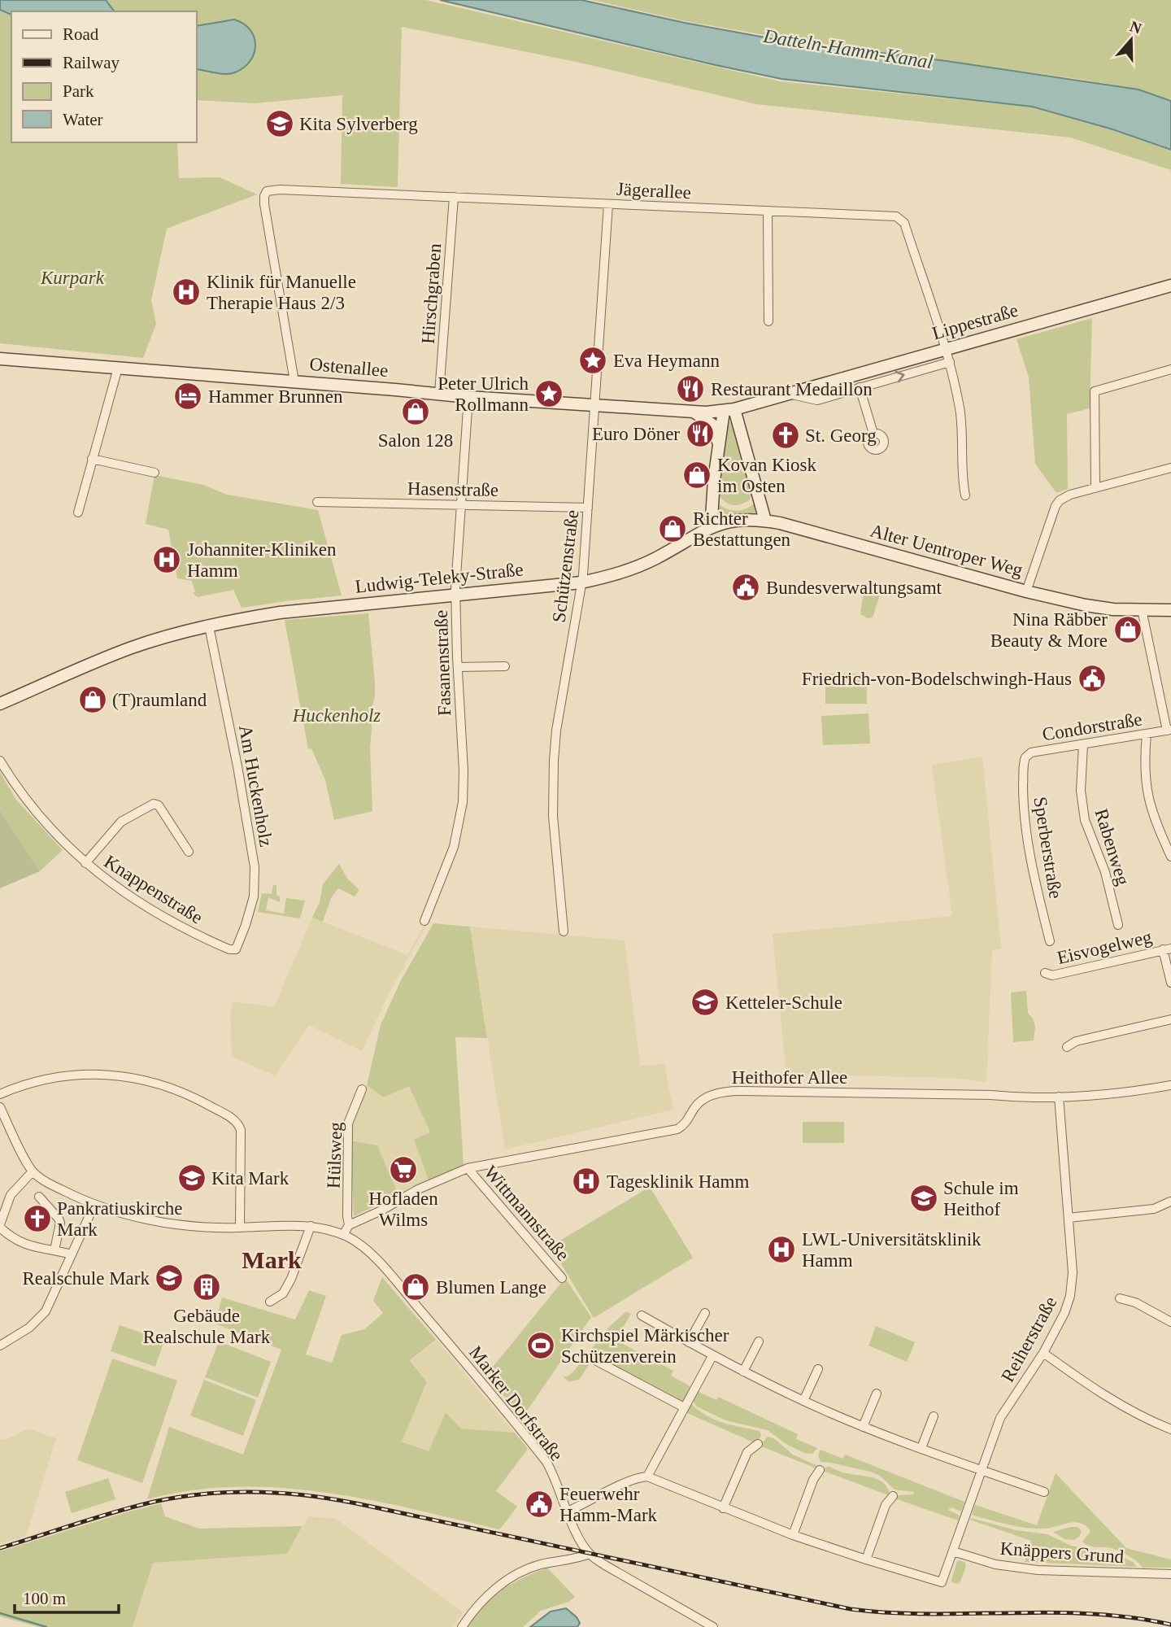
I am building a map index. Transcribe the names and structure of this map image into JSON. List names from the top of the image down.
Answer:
{
  "streets": {
    "street": [
      "Jägerallee",
      "Hirschgraben",
      "Lippestraße",
      "Ostenallee",
      "Hasenstraße",
      "Alter Uentroper Weg",
      "Schützenstraße",
      "Ludwig-Teleky-Straße",
      "Fasanenstraße",
      "Condorstraße",
      "Am Huckenholz",
      "Rabenweg",
      "Sperberstraße",
      "Knappenstraße",
      "Eisvogelweg",
      "Heithofer Allee",
      "Hülsweg",
      "Wittmannstraße",
      "Reiherstraße",
      "Marker Dorfstraße",
      "Knäppers Grund"
    ]
  },
  "crossings": [
    ["Jägerallee", "Hirschgraben"],
    ["Jägerallee", "Lippestraße"],
    ["Jägerallee", "Ostenallee"],
    ["Jägerallee", "Schützenstraße"],
    ["Hirschgraben", "Ostenallee"],
    ["Lippestraße", "Ostenallee"],
    ["Ostenallee", "Schützenstraße"],
    ["Ostenallee", "Fasanenstraße"],
    ["Hasenstraße", "Schützenstraße"],
    ["Hasenstraße", "Fasanenstraße"],
    ["Alter Uentroper Weg", "Ludwig-Teleky-Straße"],
    ["Schützenstraße", "Ludwig-Teleky-Straße"],
    ["Ludwig-Teleky-Straße", "Fasanenstraße"],
    ["Ludwig-Teleky-Straße", "Am Huckenholz"],
    ["Condorstraße", "Rabenweg"],
    ["Condorstraße", "Sperberstraße"],
    ["Am Huckenholz", "Knappenstraße"],
    ["Heithofer Allee", "Hülsweg"],
    ["Heithofer Allee", "Wittmannstraße"],
    ["Heithofer Allee", "Reiherstraße"],
    ["Reiherstraße", "Knäppers Grund"]
  ],
  "districts": ["Mark"],
  "water": ["Datteln-Hamm-Kanal"],
  "parks": ["Kurpark", "Huckenholz"],
  "places": {
    "school or university": [
      "Kita Sylverberg",
      "Ketteler-Schule",
      "Kita Mark",
      "Schule im Heithof",
      "Realschule Mark"
    ],
    "hospital": [
      "Klinik für Manuelle Therapie Haus 2/3",
      "Johanniter-Kliniken Hamm",
      "Tagesklinik Hamm",
      "LWL-Universitätsklinik Hamm"
    ],
    "place": ["Eva Heymann", "Peter Ulrich Rollmann"],
    "restaurant": ["Restaurant Medaillon", "Euro Döner"],
    "hotel": ["Hammer Brunnen"],
    "shop": [
      "Salon 128",
      "Kovan Kiosk im Osten",
      "Richter Bestattungen",
      "Nina Räbber Beauty & More",
      "(T)raumland",
      "Blumen Lange"
    ],
    "church": ["St. Georg", "Pankratiuskirche Mark"],
    "public building": ["Bundesverwaltungsamt", "Friedrich-von-Bodelschwingh-Haus", "Feuerwehr Hamm-Mark"],
    "supermarket": ["Hofladen Wilms"],
    "building": ["Gebäude Realschule Mark"],
    "sports": ["Kirchspiel Märkischer Schützenverein"]
  },
  "legend": [
    "Road",
    "Railway",
    "Park",
    "Water"
  ],
  "scale_bar": "100 m",
  "north": "top"
}
